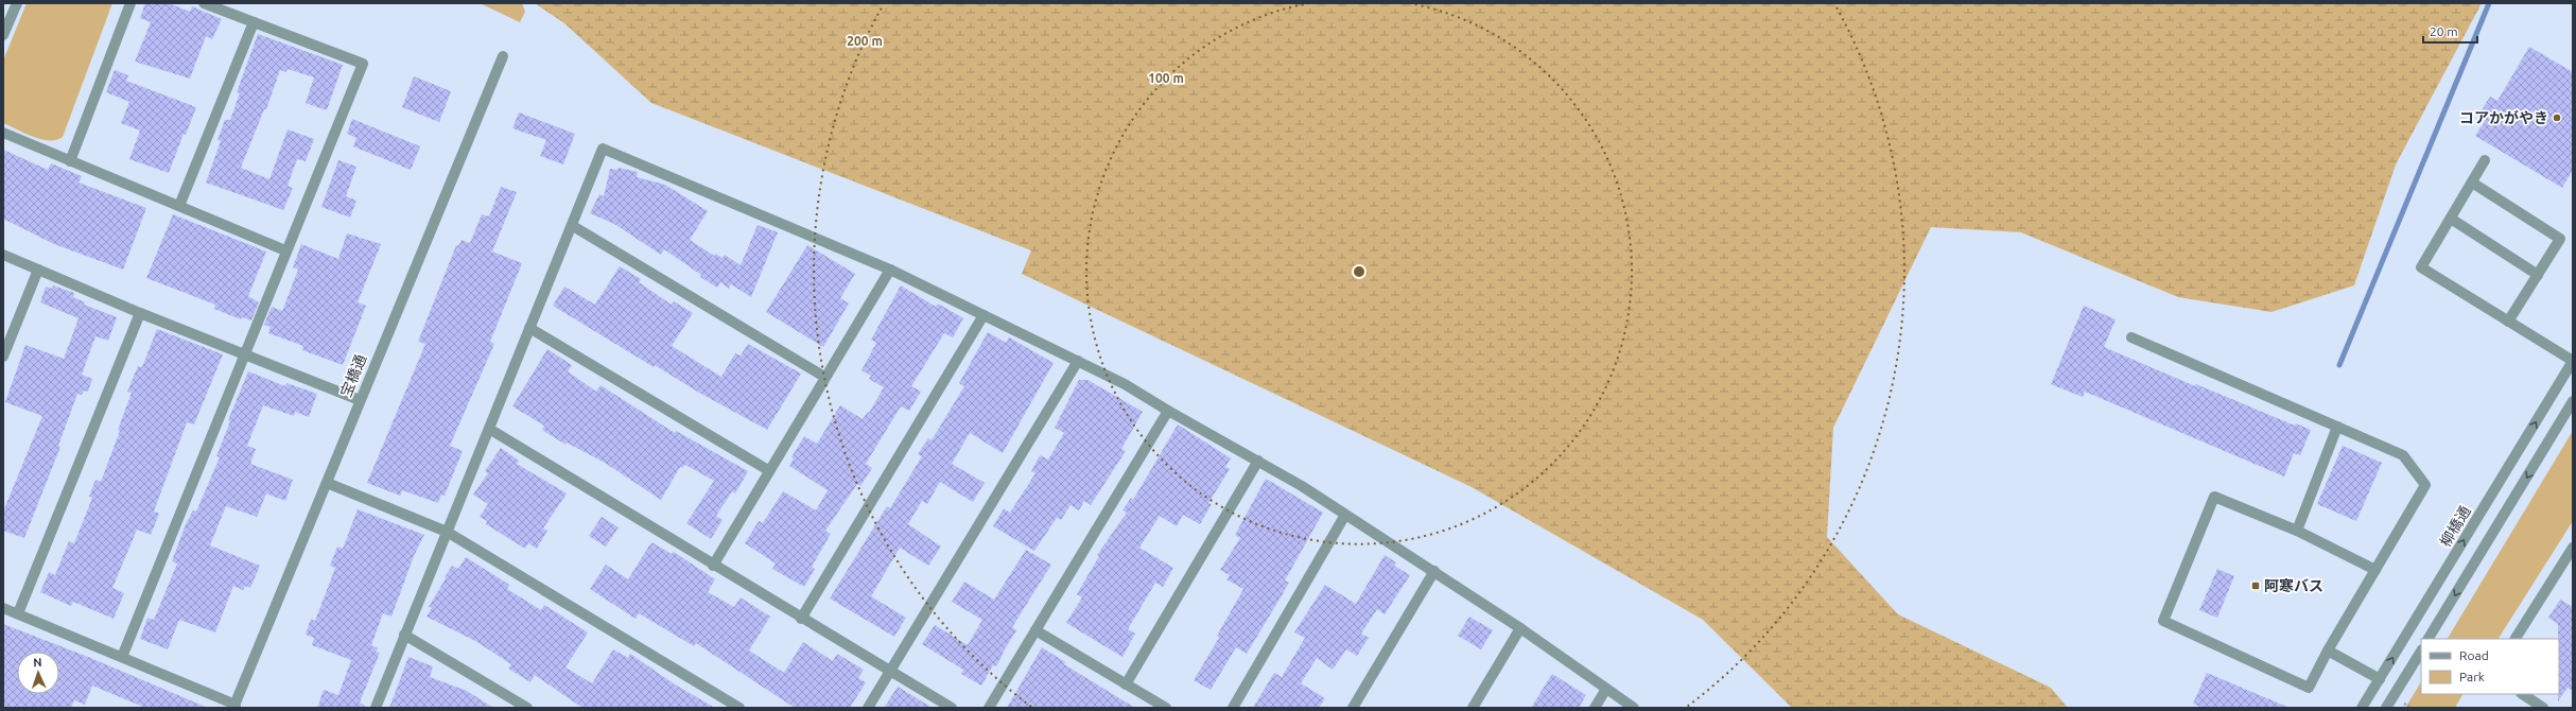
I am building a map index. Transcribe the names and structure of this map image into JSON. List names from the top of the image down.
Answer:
{
  "streets": {
    "street": ["宝橋通", "柳橋通"]
  },
  "places": {
    "other": ["コアかがやき"],
    "transit": ["阿寒バス"]
  },
  "legend": ["Road", "Park"],
  "scale_bar": "20 m",
  "north": "top",
  "rings": ["200 m", "100 m"]
}
